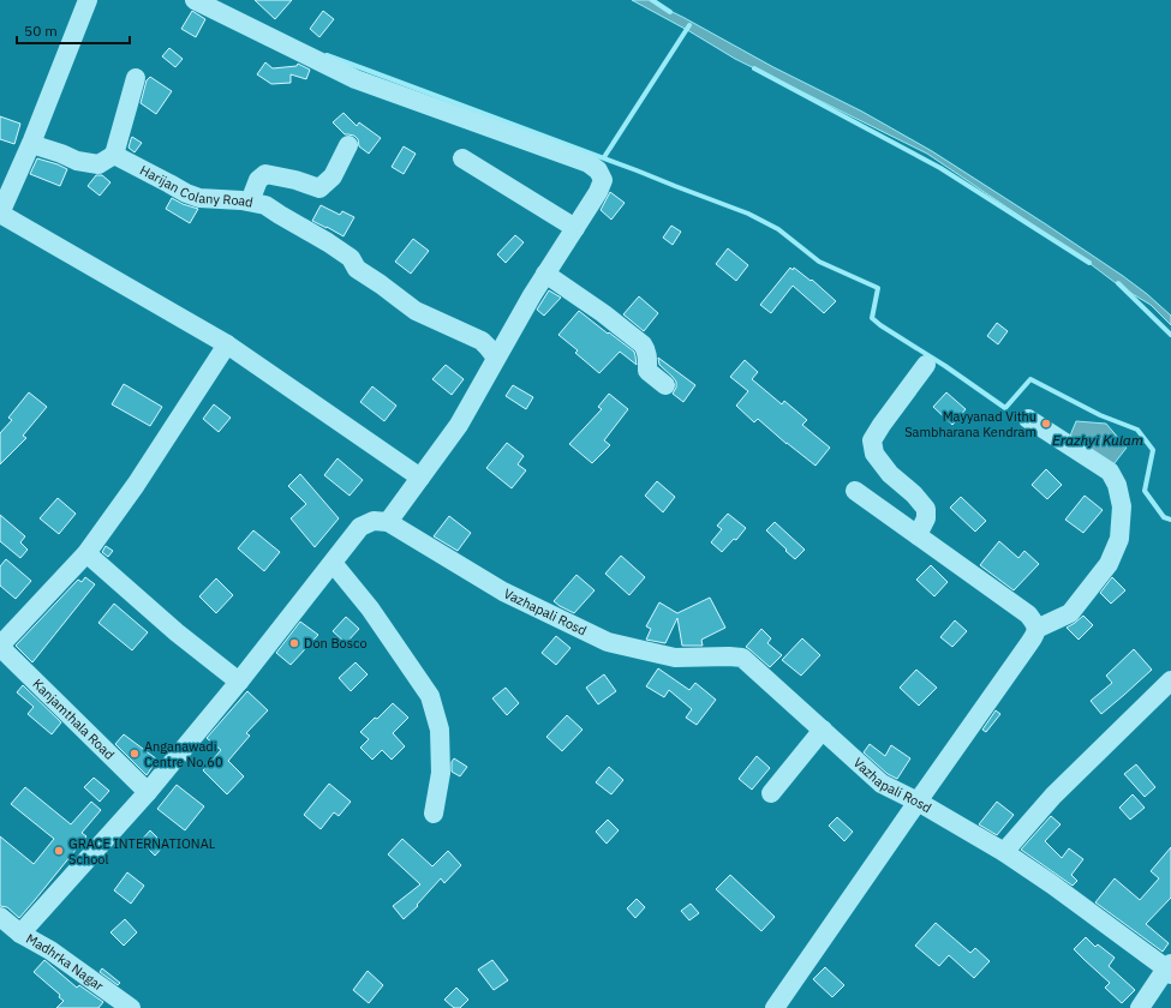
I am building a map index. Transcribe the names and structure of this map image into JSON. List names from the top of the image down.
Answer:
{
  "streets": {
    "street": [
      "Harijan Colany Road",
      "Vazhapali Rosd",
      "Kanjamthala Road",
      "Madhrka Nagar"
    ]
  },
  "water": ["Erazhyi Kulam"],
  "places": [
    "Mayyanad Vithu Sambharana Kendram",
    "Don Bosco",
    "Anganawadi Centre No.60",
    "GRACE INTERNATIONAL School"
  ],
  "scale_bar": "50 m"
}
